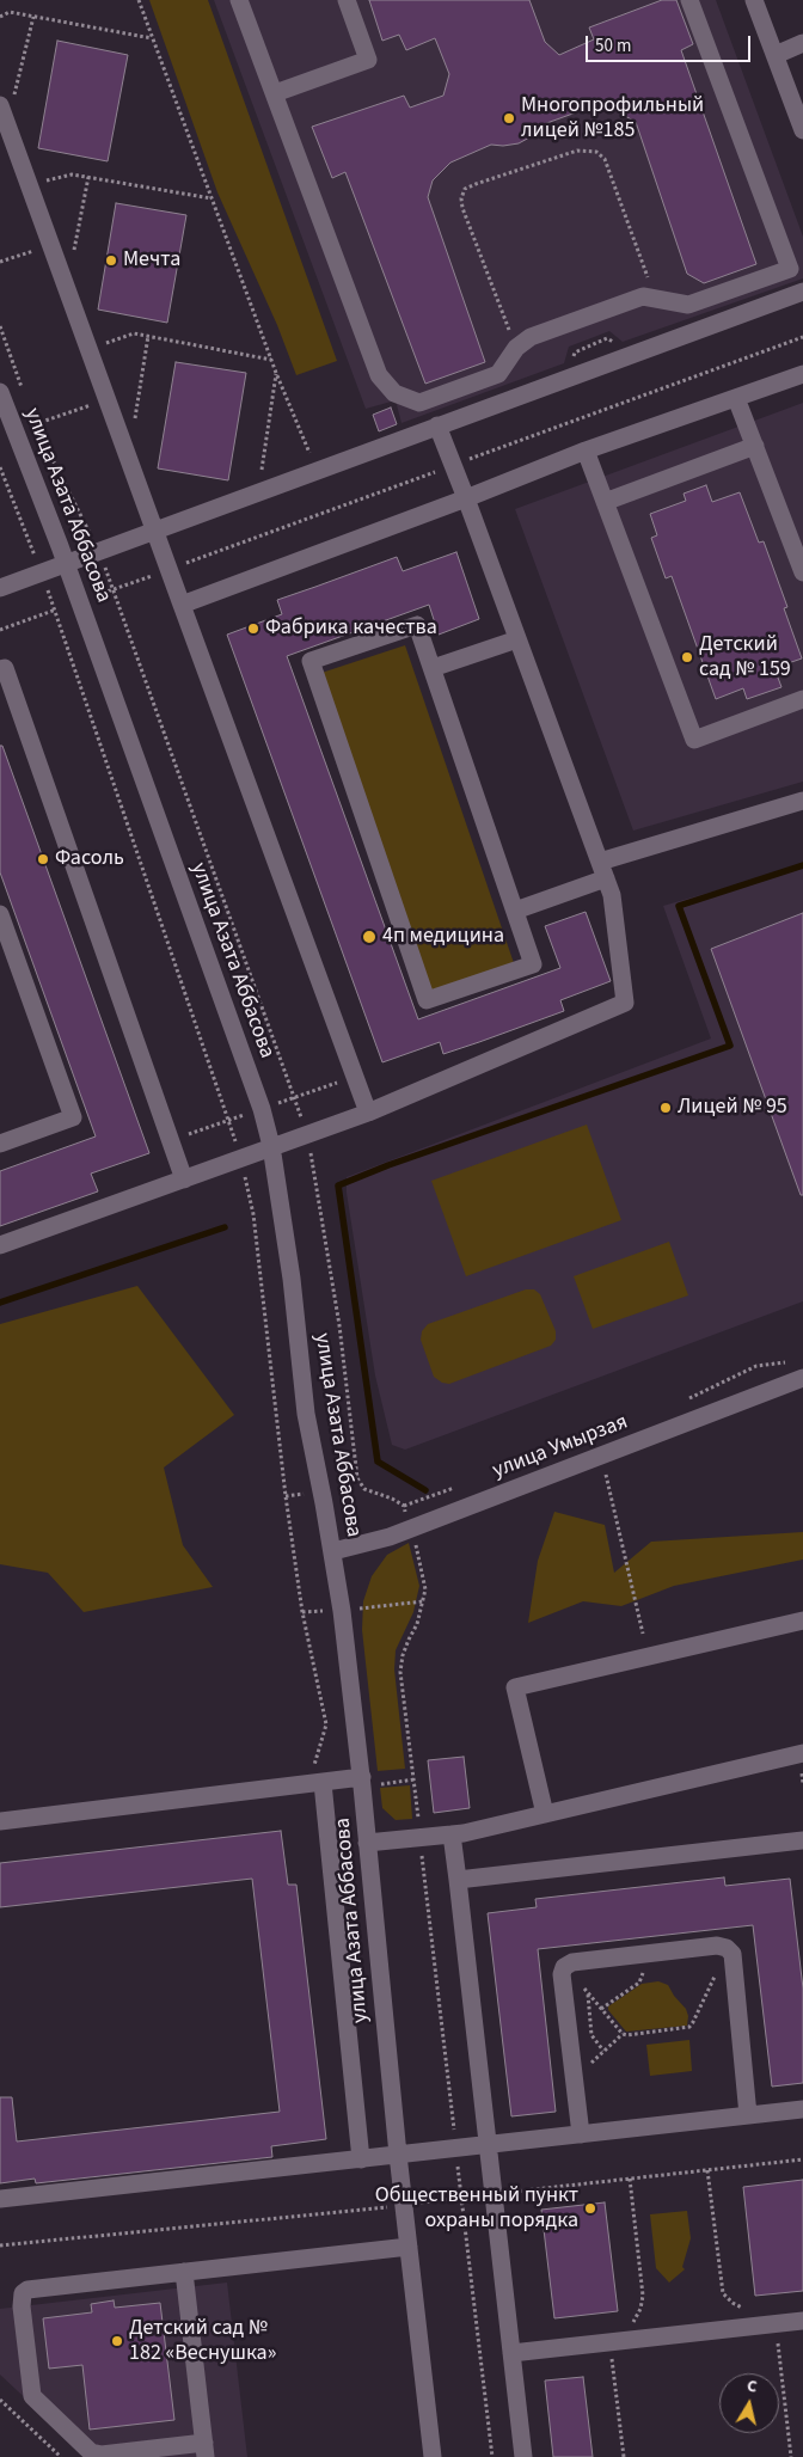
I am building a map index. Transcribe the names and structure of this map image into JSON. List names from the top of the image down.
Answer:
{
  "streets": {
    "street": ["улица Азата Аббасова", "улица Умырзая"]
  },
  "crossings": [
    ["улица Азата Аббасова", "улица Умырзая"]
  ],
  "places": [
    "Многопрофильный лицей №185",
    "Мечта",
    "Фабрика качества",
    "Детский сад № 159",
    "Фасоль",
    "4п медицина",
    "Лицей № 95",
    "Общественный пункт охраны порядка",
    "Детский сад № 182 «Веснушка»"
  ],
  "scale_bar": "50 m",
  "north": "top"
}
